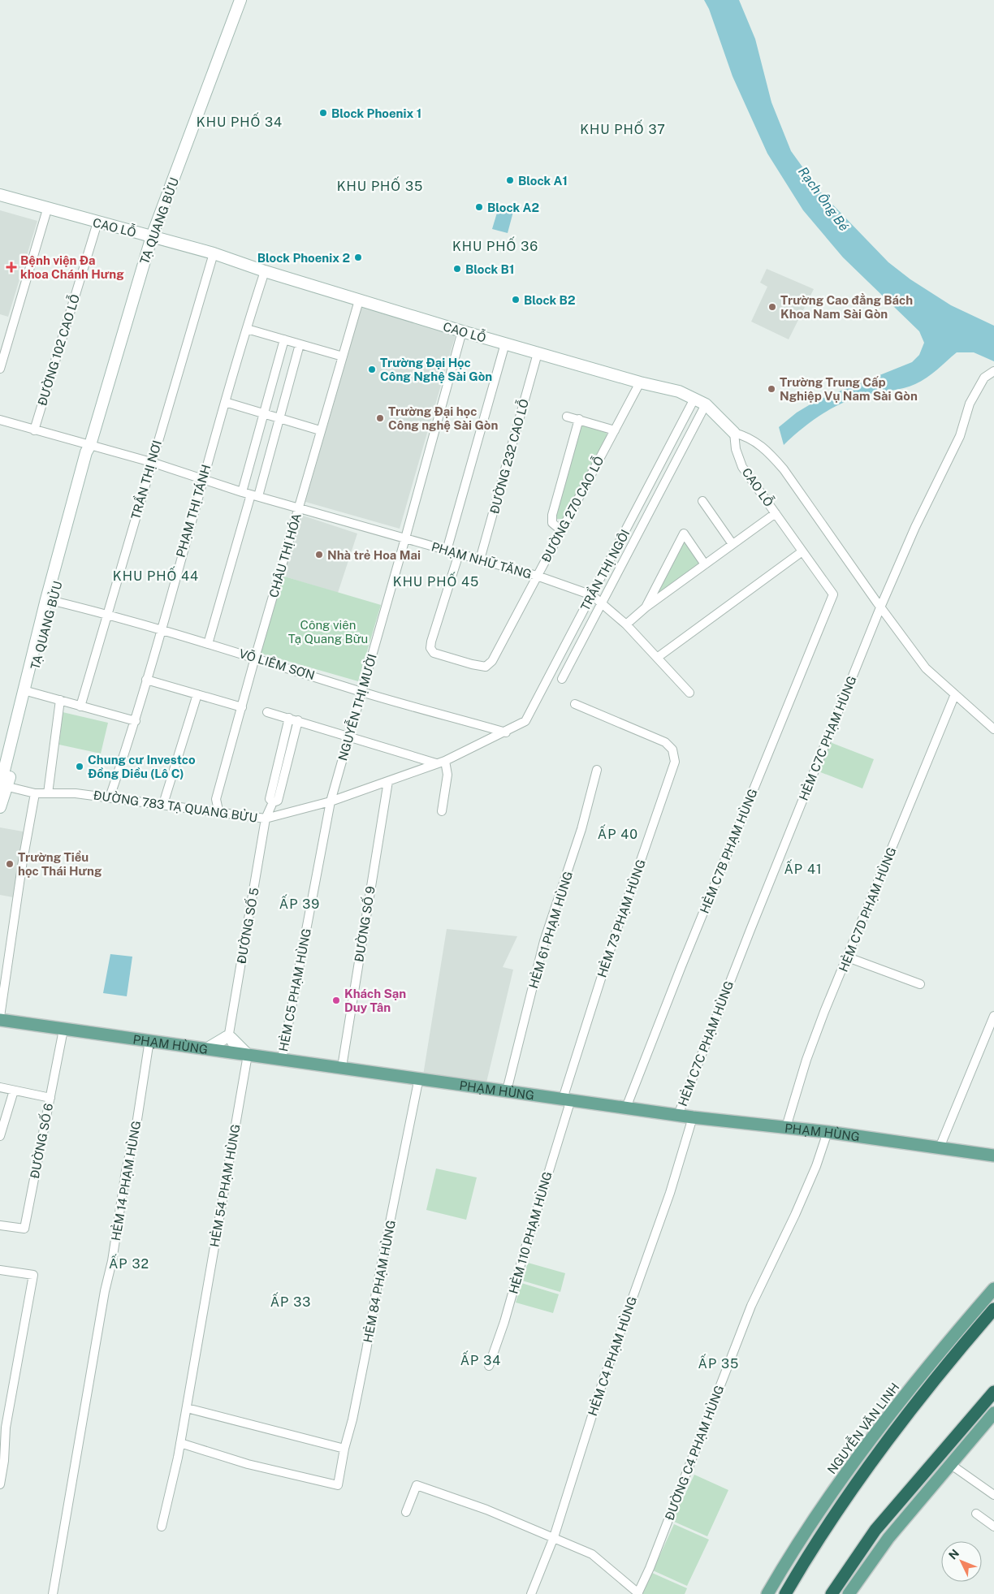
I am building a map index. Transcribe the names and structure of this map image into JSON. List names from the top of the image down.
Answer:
{
  "streets": {
    "main road": [
      "TẠ QUANG BỬU",
      "CAO LỖ",
      "PHẠM HÙNG",
      "NGUYỄN VĂN LINH"
    ],
    "street": [
      "ĐƯỜNG 102 CAO LỖ",
      "ĐƯỜNG 232 CAO LỖ",
      "TRẦN THỊ NƠI",
      "ĐƯỜNG 270 CAO LỖ",
      "PHẠM THỊ TÁNH",
      "CHÂU THỊ HÓA",
      "PHẠM NHỮ TĂNG",
      "TRẦN THỊ NGÔI",
      "VÕ LIÊM SƠN",
      "NGUYỄN THỊ MƯỜI",
      "HẺM C7C PHẠM HÙNG",
      "ĐƯỜNG 783 TẠ QUANG BỬU",
      "HẺM C7B PHẠM HÙNG",
      "HẺM C7D PHẠM HÙNG",
      "HẺM 73 PHẠM HÙNG",
      "ĐƯỜNG SỐ 9",
      "ĐƯỜNG SỐ 5",
      "HẺM 61 PHẠM HÙNG",
      "HẺM C5 PHẠM HÙNG",
      "ĐƯỜNG SỐ 6",
      "HẺM 14 PHẠM HÙNG",
      "HẺM 54 PHẠM HÙNG",
      "HẺM 110 PHẠM HÙNG",
      "HẺM 84 PHẠM HÙNG",
      "HẺM C4 PHẠM HÙNG",
      "ĐƯỜNG C4 PHẠM HỦNG"
    ]
  },
  "crossings": [
    ["TẠ QUANG BỬU", "CAO LỖ"],
    ["TẠ QUANG BỬU", "PHẠM NHỮ TĂNG"],
    ["TẠ QUANG BỬU", "VÕ LIÊM SƠN"],
    ["TẠ QUANG BỬU", "ĐƯỜNG 783 TẠ QUANG BỬU"],
    ["CAO LỖ", "ĐƯỜNG 102 CAO LỖ"],
    ["CAO LỖ", "ĐƯỜNG 232 CAO LỖ"],
    ["CAO LỖ", "TRẦN THỊ NƠI"],
    ["CAO LỖ", "ĐƯỜNG 270 CAO LỖ"],
    ["CAO LỖ", "PHẠM THỊ TÁNH"],
    ["CAO LỖ", "CHÂU THỊ HÓA"],
    ["CAO LỖ", "TRẦN THỊ NGÔI"],
    ["CAO LỖ", "NGUYỄN THỊ MƯỜI"],
    ["CAO LỖ", "HẺM C7B PHẠM HÙNG"],
    ["ĐƯỜNG 102 CAO LỖ", "PHẠM NHỮ TĂNG"],
    ["ĐƯỜNG 232 CAO LỖ", "PHẠM NHỮ TĂNG"],
    ["TRẦN THỊ NƠI", "PHẠM NHỮ TĂNG"],
    ["TRẦN THỊ NƠI", "VÕ LIÊM SƠN"],
    ["ĐƯỜNG 270 CAO LỖ", "PHẠM NHỮ TĂNG"],
    ["PHẠM THỊ TÁNH", "PHẠM NHỮ TĂNG"],
    ["PHẠM THỊ TÁNH", "VÕ LIÊM SƠN"],
    ["PHẠM THỊ TÁNH", "ĐƯỜNG 783 TẠ QUANG BỬU"],
    ["CHÂU THỊ HÓA", "PHẠM NHỮ TĂNG"],
    ["CHÂU THỊ HÓA", "VÕ LIÊM SƠN"],
    ["CHÂU THỊ HÓA", "ĐƯỜNG 783 TẠ QUANG BỬU"],
    ["PHẠM NHỮ TĂNG", "TRẦN THỊ NGÔI"],
    ["PHẠM NHỮ TĂNG", "NGUYỄN THỊ MƯỜI"],
    ["TRẦN THỊ NGÔI", "VÕ LIÊM SƠN"],
    ["TRẦN THỊ NGÔI", "ĐƯỜNG 783 TẠ QUANG BỬU"],
    ["VÕ LIÊM SƠN", "NGUYỄN THỊ MƯỜI"],
    ["VÕ LIÊM SƠN", "ĐƯỜNG 783 TẠ QUANG BỬU"],
    ["NGUYỄN THỊ MƯỜI", "ĐƯỜNG 783 TẠ QUANG BỬU"],
    ["NGUYỄN THỊ MƯỜI", "HẺM C5 PHẠM HÙNG"],
    ["HẺM C7C PHẠM HÙNG", "PHẠM HÙNG"],
    ["ĐƯỜNG 783 TẠ QUANG BỬU", "ĐƯỜNG SỐ 9"],
    ["ĐƯỜNG 783 TẠ QUANG BỬU", "ĐƯỜNG SỐ 5"],
    ["ĐƯỜNG 783 TẠ QUANG BỬU", "HẺM C5 PHẠM HÙNG"],
    ["HẺM C7B PHẠM HÙNG", "PHẠM HÙNG"],
    ["HẺM C7D PHẠM HÙNG", "PHẠM HÙNG"],
    ["HẺM 73 PHẠM HÙNG", "PHẠM HÙNG"],
    ["HẺM 73 PHẠM HÙNG", "HẺM 110 PHẠM HÙNG"],
    ["ĐƯỜNG SỐ 9", "PHẠM HÙNG"],
    ["ĐƯỜNG SỐ 5", "PHẠM HÙNG"],
    ["HẺM 61 PHẠM HÙNG", "PHẠM HÙNG"],
    ["HẺM C5 PHẠM HÙNG", "PHẠM HÙNG"],
    ["PHẠM HÙNG", "ĐƯỜNG SỐ 6"],
    ["PHẠM HÙNG", "HẺM 14 PHẠM HÙNG"],
    ["PHẠM HÙNG", "HẺM 54 PHẠM HÙNG"],
    ["PHẠM HÙNG", "HẺM 110 PHẠM HÙNG"],
    ["PHẠM HÙNG", "HẺM 84 PHẠM HÙNG"],
    ["PHẠM HÙNG", "HẺM C4 PHẠM HÙNG"],
    ["PHẠM HÙNG", "ĐƯỜNG C4 PHẠM HỦNG"],
    ["HẺM 54 PHẠM HÙNG", "HẺM 84 PHẠM HÙNG"]
  ],
  "districts": [
    "KHU PHỐ 34",
    "KHU PHỐ 37",
    "KHU PHỐ 35",
    "KHU PHỐ 36",
    "KHU PHỐ 44",
    "KHU PHỐ 45",
    "ẤP 40",
    "ẤP 41",
    "ẤP 39",
    "ẤP 32",
    "ẤP 33",
    "ẤP 34",
    "ẤP 35"
  ],
  "water": ["Rạch Ông Bé"],
  "parks": ["Công viên Tạ Quang Bữu"],
  "places": {
    "other": [
      "Block Phoenix 1",
      "Block A1",
      "Block A2",
      "Block Phoenix 2",
      "Block B1",
      "Block B2",
      "Trường Cao đẳng Bách Khoa Nam Sài Gòn",
      "Trường Đại Học Công Nghệ Sài Gòn",
      "Trường Trung Cấp Nghiệp Vụ Nam Sài Gòn",
      "Trường Đại học Công nghệ Sài Gòn",
      "Nhà trẻ Hoa Mai",
      "Chung cư Investco Đồng Diều (Lô C)",
      "Trường Tiểu học Thái Hưng",
      "Khách Sạn Duy Tân"
    ],
    "health": ["Bệnh viện Đa khoa Chánh Hưng"]
  },
  "north": "top left"
}
